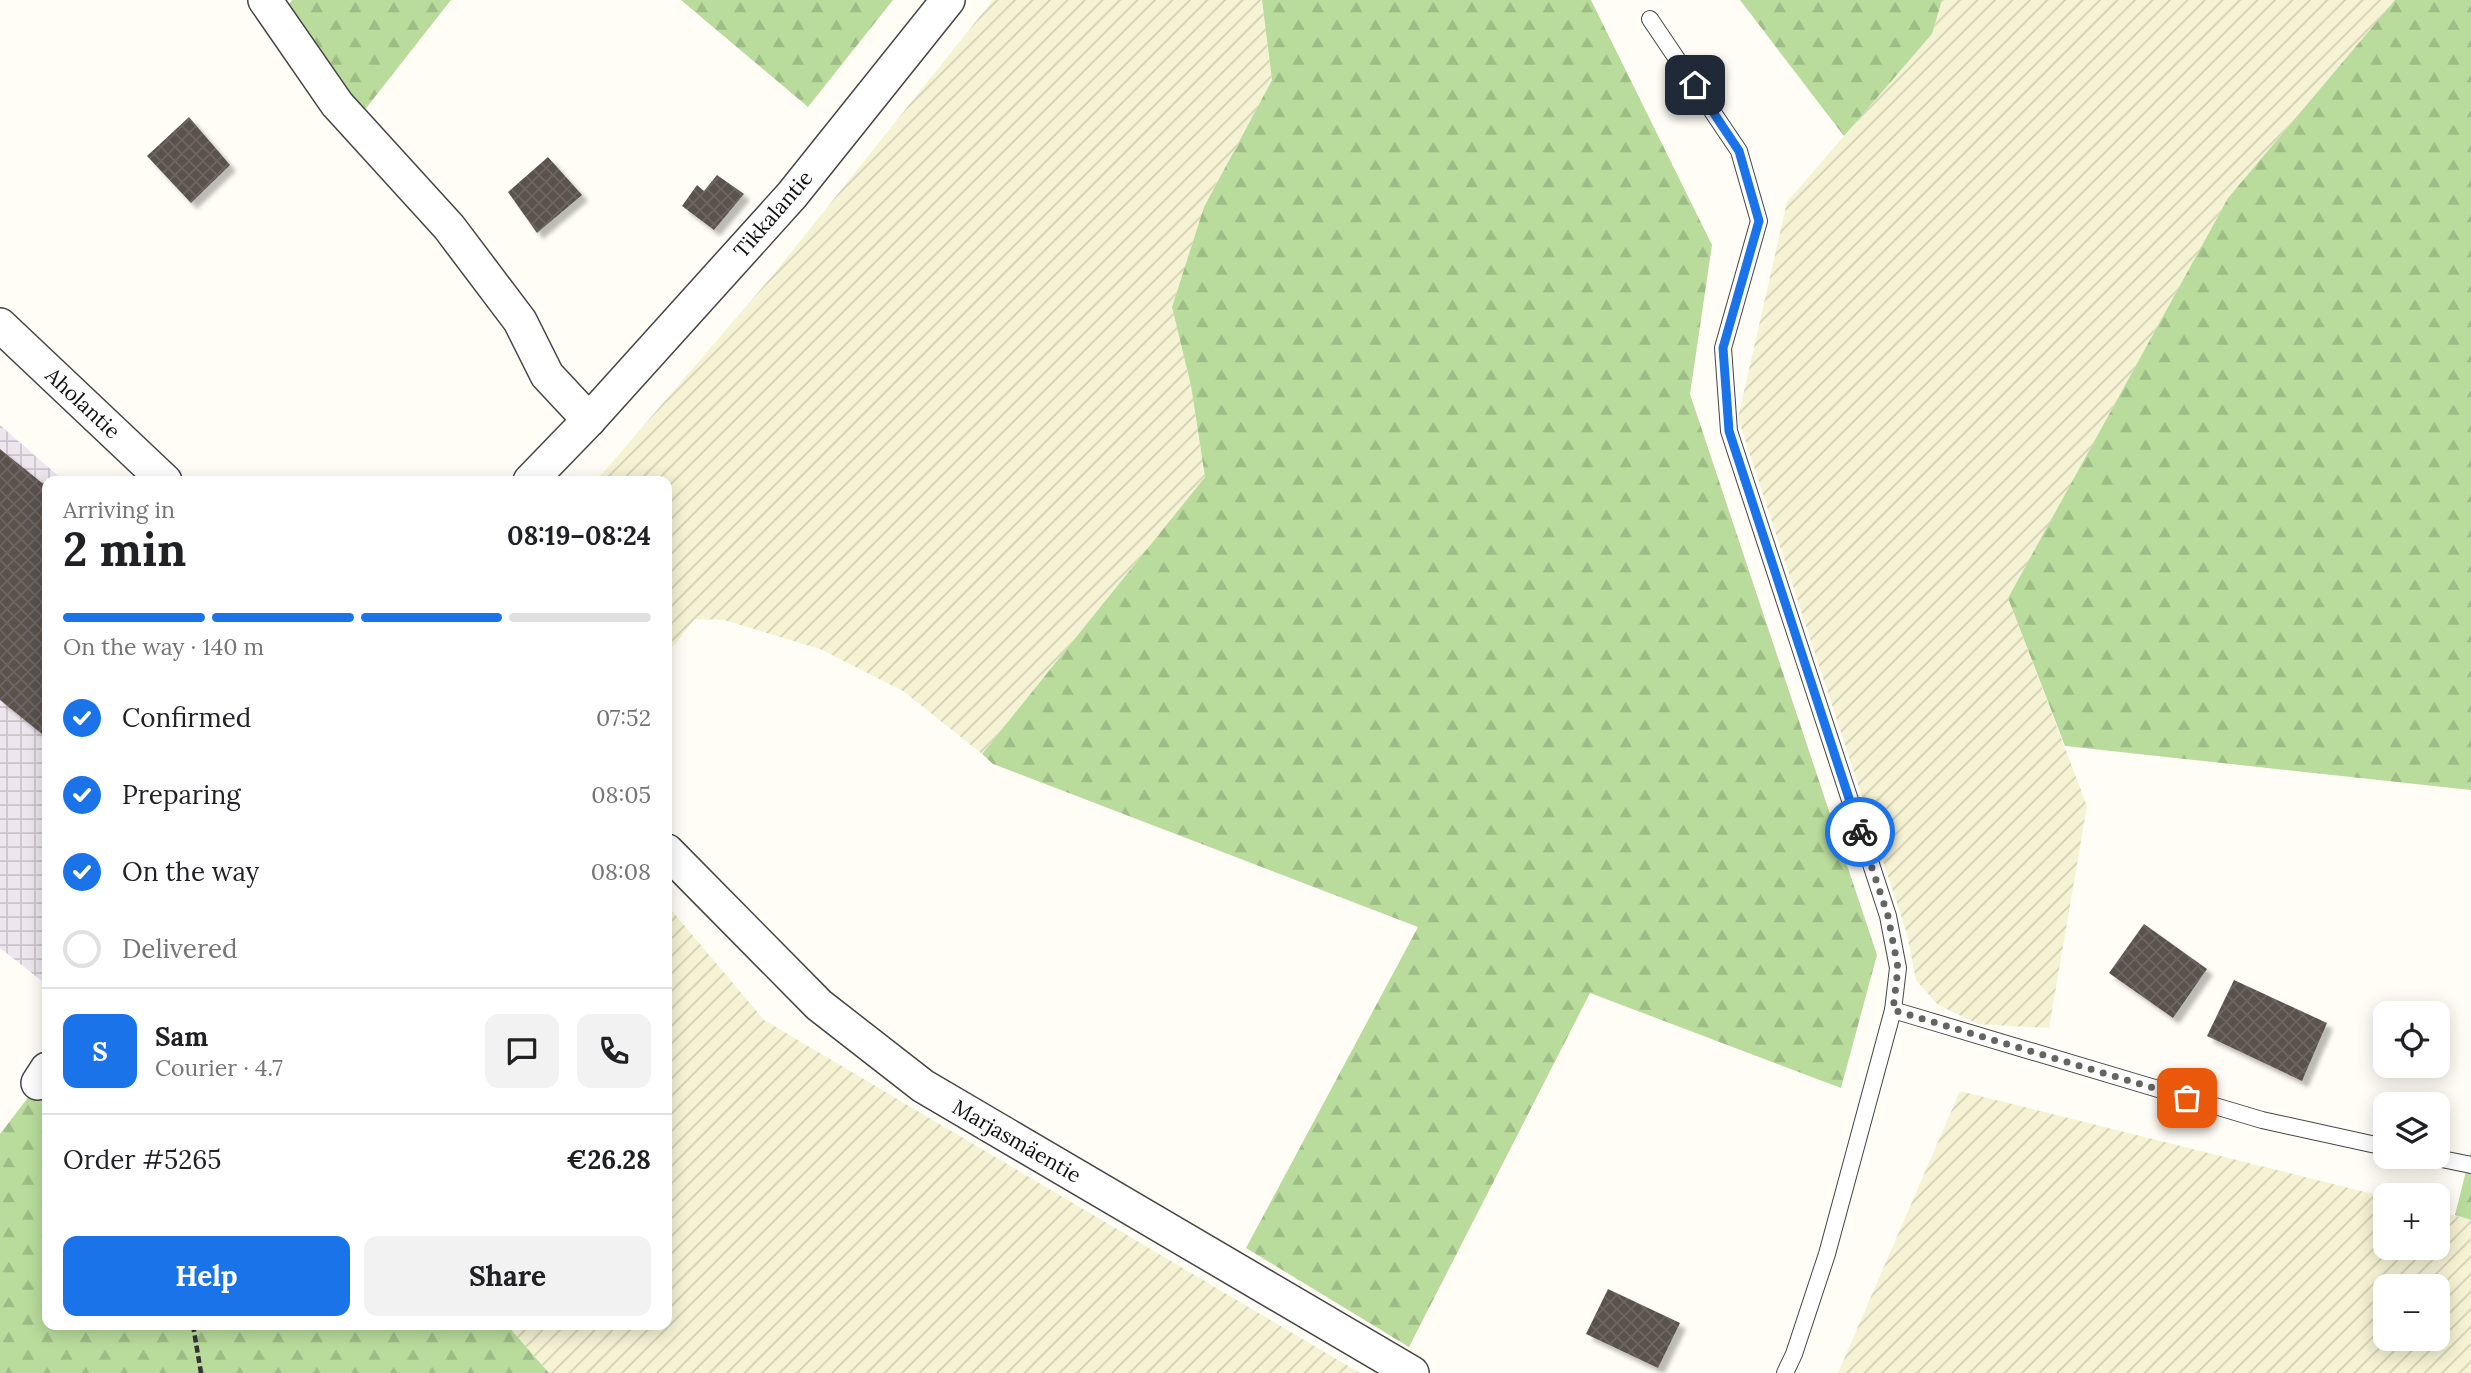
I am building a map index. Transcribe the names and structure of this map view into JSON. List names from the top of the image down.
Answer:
{
  "streets": {
    "street": ["Tikkalantie", "Aholantie", "Marjasmäentie"]
  },
  "page": {
    "heading": ["2 min", "Arriving in", "08:19–08:24"],
    "panel": [
      "Sam",
      "Courier · 4.7",
      "Order #5265",
      "€26.28"
    ],
    "bar": "On the way · 140 m",
    "list": [
      ["Confirmed", "07:52"],
      ["Preparing", "08:05"],
      ["On the way", "08:08"],
      "Delivered"
    ],
    "map_buttons": ["+", "−"],
    "round": "S",
    "buttons": ["Help", "Share"]
  }
}
